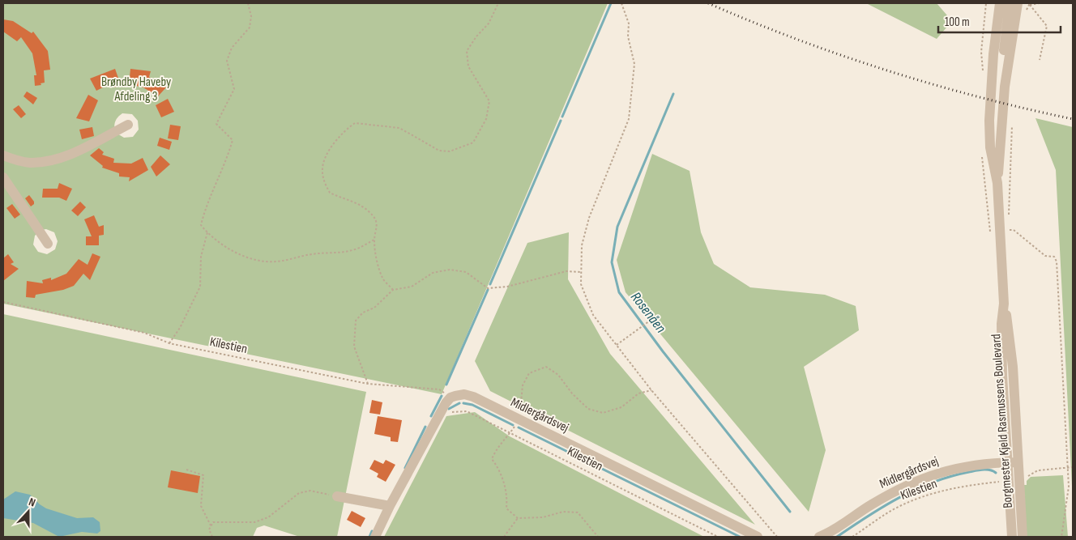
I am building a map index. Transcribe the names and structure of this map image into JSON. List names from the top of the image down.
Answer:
{
  "streets": {
    "street": ["Midlergårdsvej", "Borgmester Kjeld Rasmussens Boulevard"],
    "path": ["Kilestien"]
  },
  "crossings": [
    ["Kilestien", "Midlergårdsvej"],
    ["Midlergårdsvej", "Borgmester Kjeld Rasmussens Boulevard"]
  ],
  "water": ["Rosenåen"],
  "parks": ["Brøndby Haveby Afdeling 3"],
  "scale_bar": "100 m",
  "north": "top"
}
